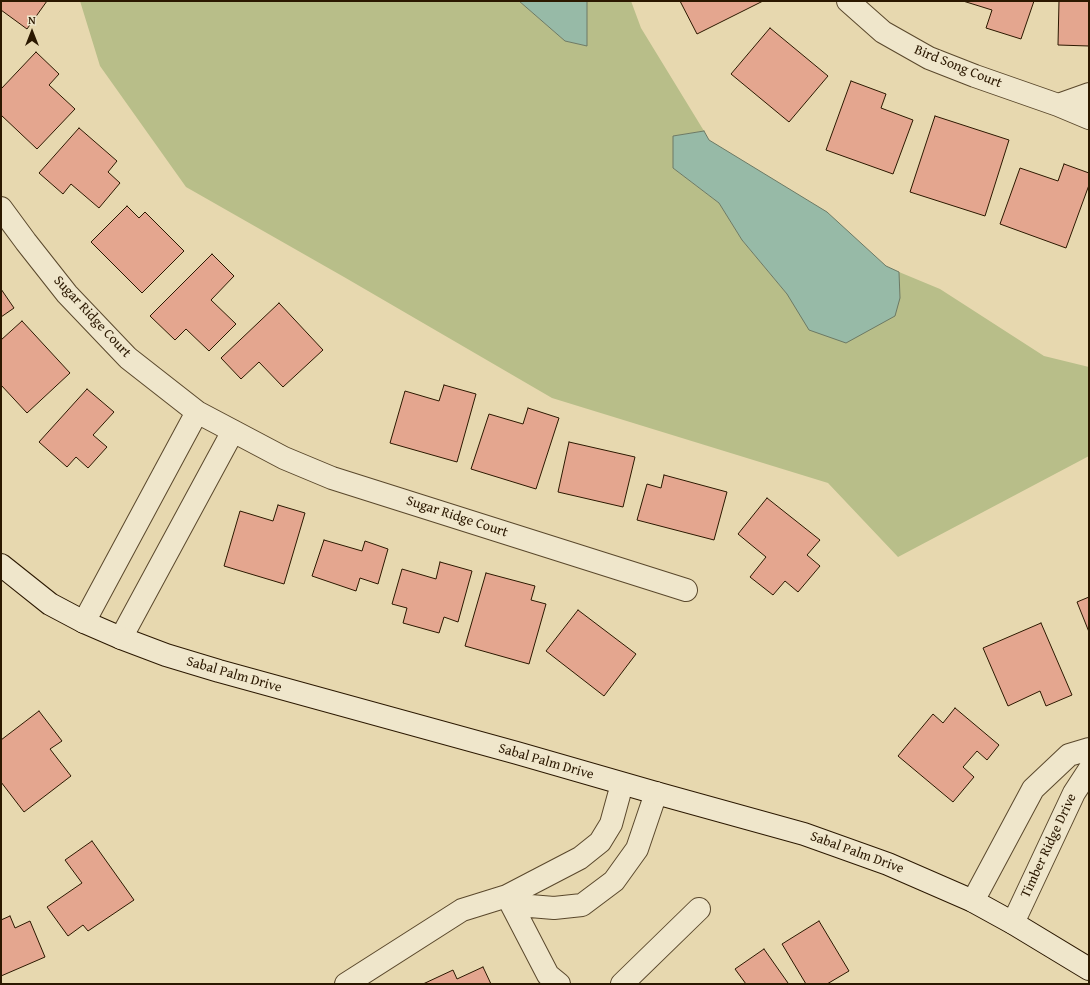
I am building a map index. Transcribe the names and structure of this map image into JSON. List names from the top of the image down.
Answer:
{
  "streets": {
    "street": [
      "Bird Song Court",
      "Sugar Ridge Court",
      "Sabal Palm Drive",
      "Timber Ridge Drive"
    ]
  },
  "crossings": [
    ["Sabal Palm Drive", "Timber Ridge Drive"]
  ],
  "north": "top"
}
